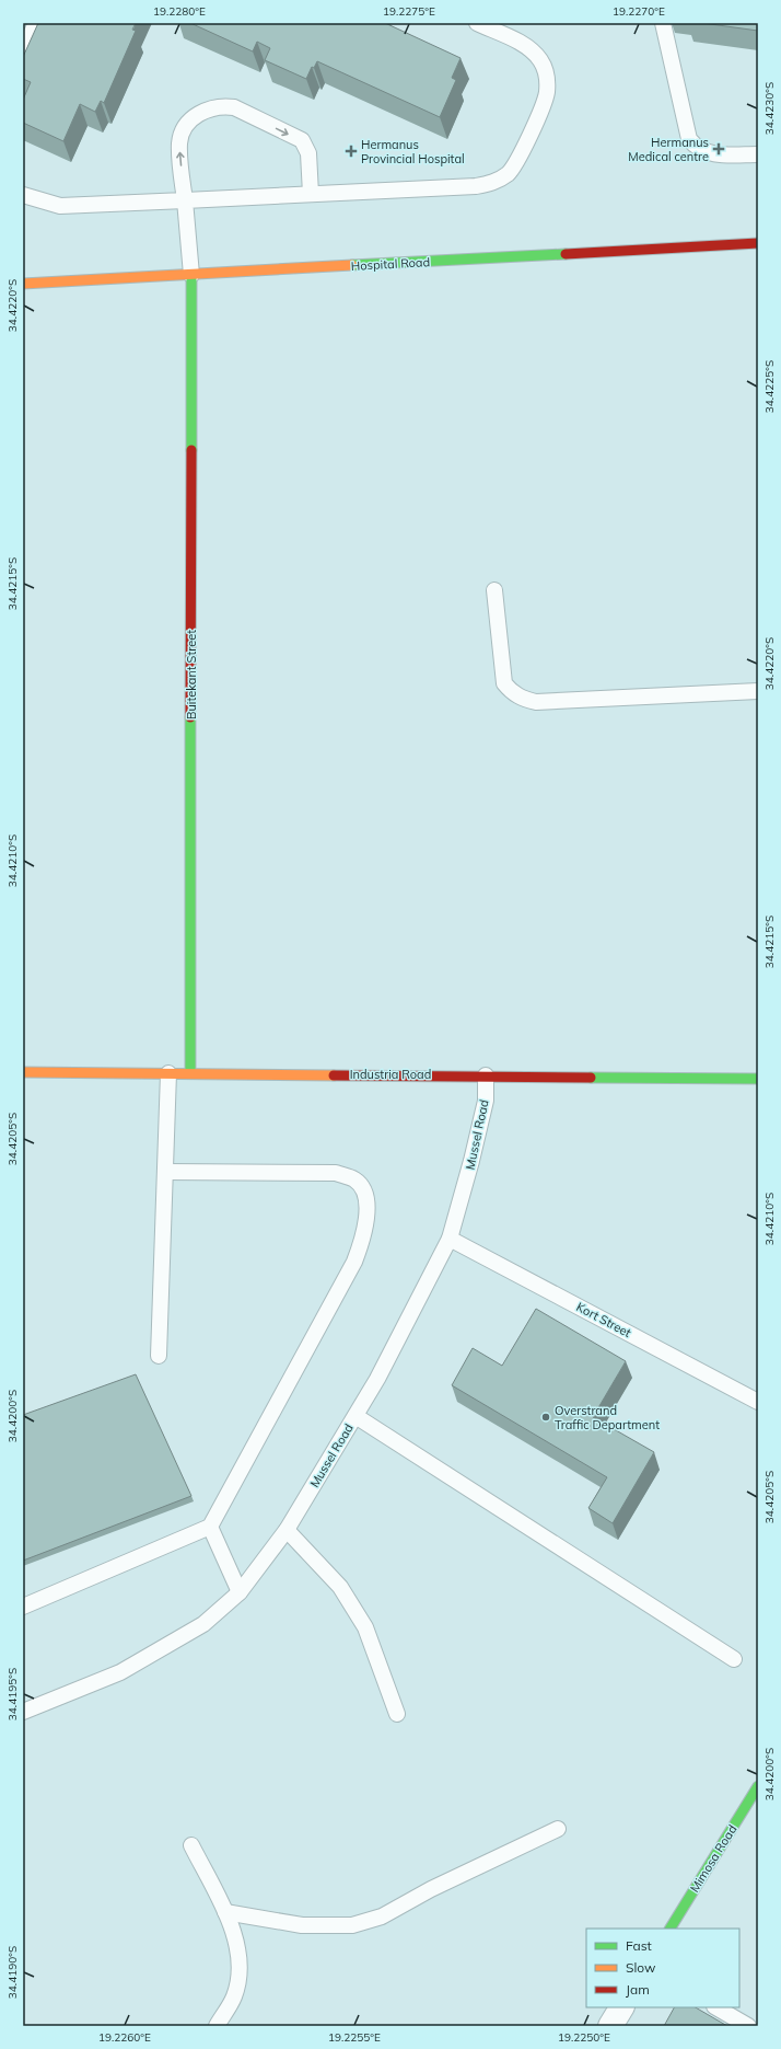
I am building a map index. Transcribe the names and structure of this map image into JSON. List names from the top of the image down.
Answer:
{
  "streets": {
    "street": [
      "Hospital Road",
      "Buitekant Street",
      "Industria Road",
      "Mimosa Road"
    ],
    "lane": ["Mussel Road", "Kort Street"]
  },
  "crossings": [
    ["Hospital Road", "Buitekant Street"],
    ["Buitekant Street", "Industria Road"],
    ["Industria Road", "Mussel Road"],
    ["Mussel Road", "Kort Street"]
  ],
  "places": {
    "health": ["Hermanus Medical centre", "Hermanus Provincial Hospital"],
    "other": ["Overstrand Traffic Department"]
  },
  "legend": ["Fast", "Slow", "Jam"],
  "coordinates": [
    "19.2280°E",
    "19.2275°E",
    "19.2270°E",
    "34.4230°S",
    "34.4220°S",
    "34.4225°S",
    "34.4215°S",
    "34.4210°S",
    "34.4205°S",
    "34.4200°S",
    "34.4195°S",
    "34.4190°S",
    "19.2260°E",
    "19.2255°E",
    "19.2250°E"
  ]
}
